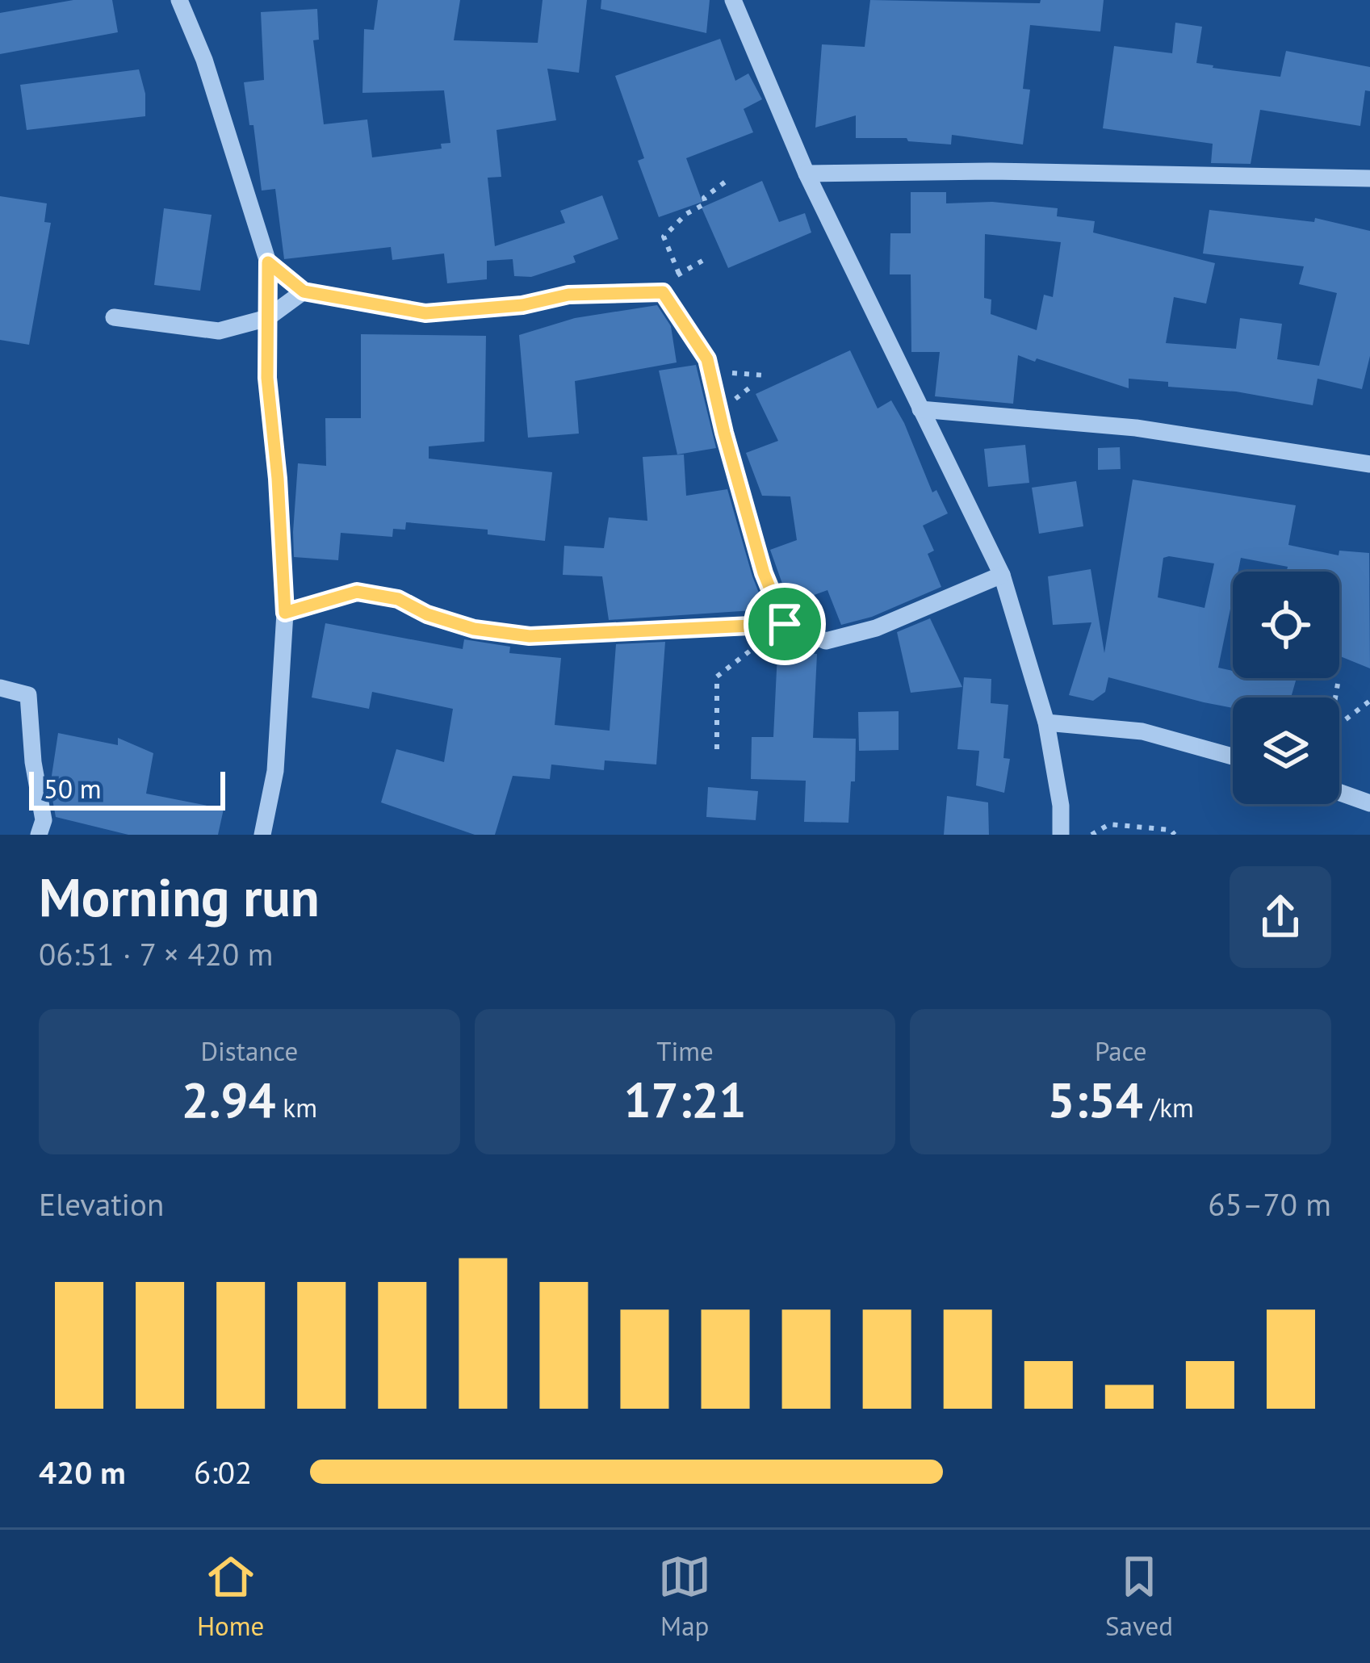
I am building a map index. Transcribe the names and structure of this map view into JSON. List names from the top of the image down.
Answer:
{
  "scale_bar": "50 m",
  "page": {
    "scale": "50 m",
    "heading": ["Morning run", "06:51 · 7 × 420 m"],
    "stats": [
      ["Distance", "2.94 km"],
      ["Time", "17:21"],
      ["Pace", "5:54 /km"]
    ],
    "chart": ["Elevation", "65–70 m"],
    "list": [
      {
        "name": "420 m",
        "note": "6:02"
      }
    ],
    "tabs": ["Home", "Map", "Saved"]
  }
}
